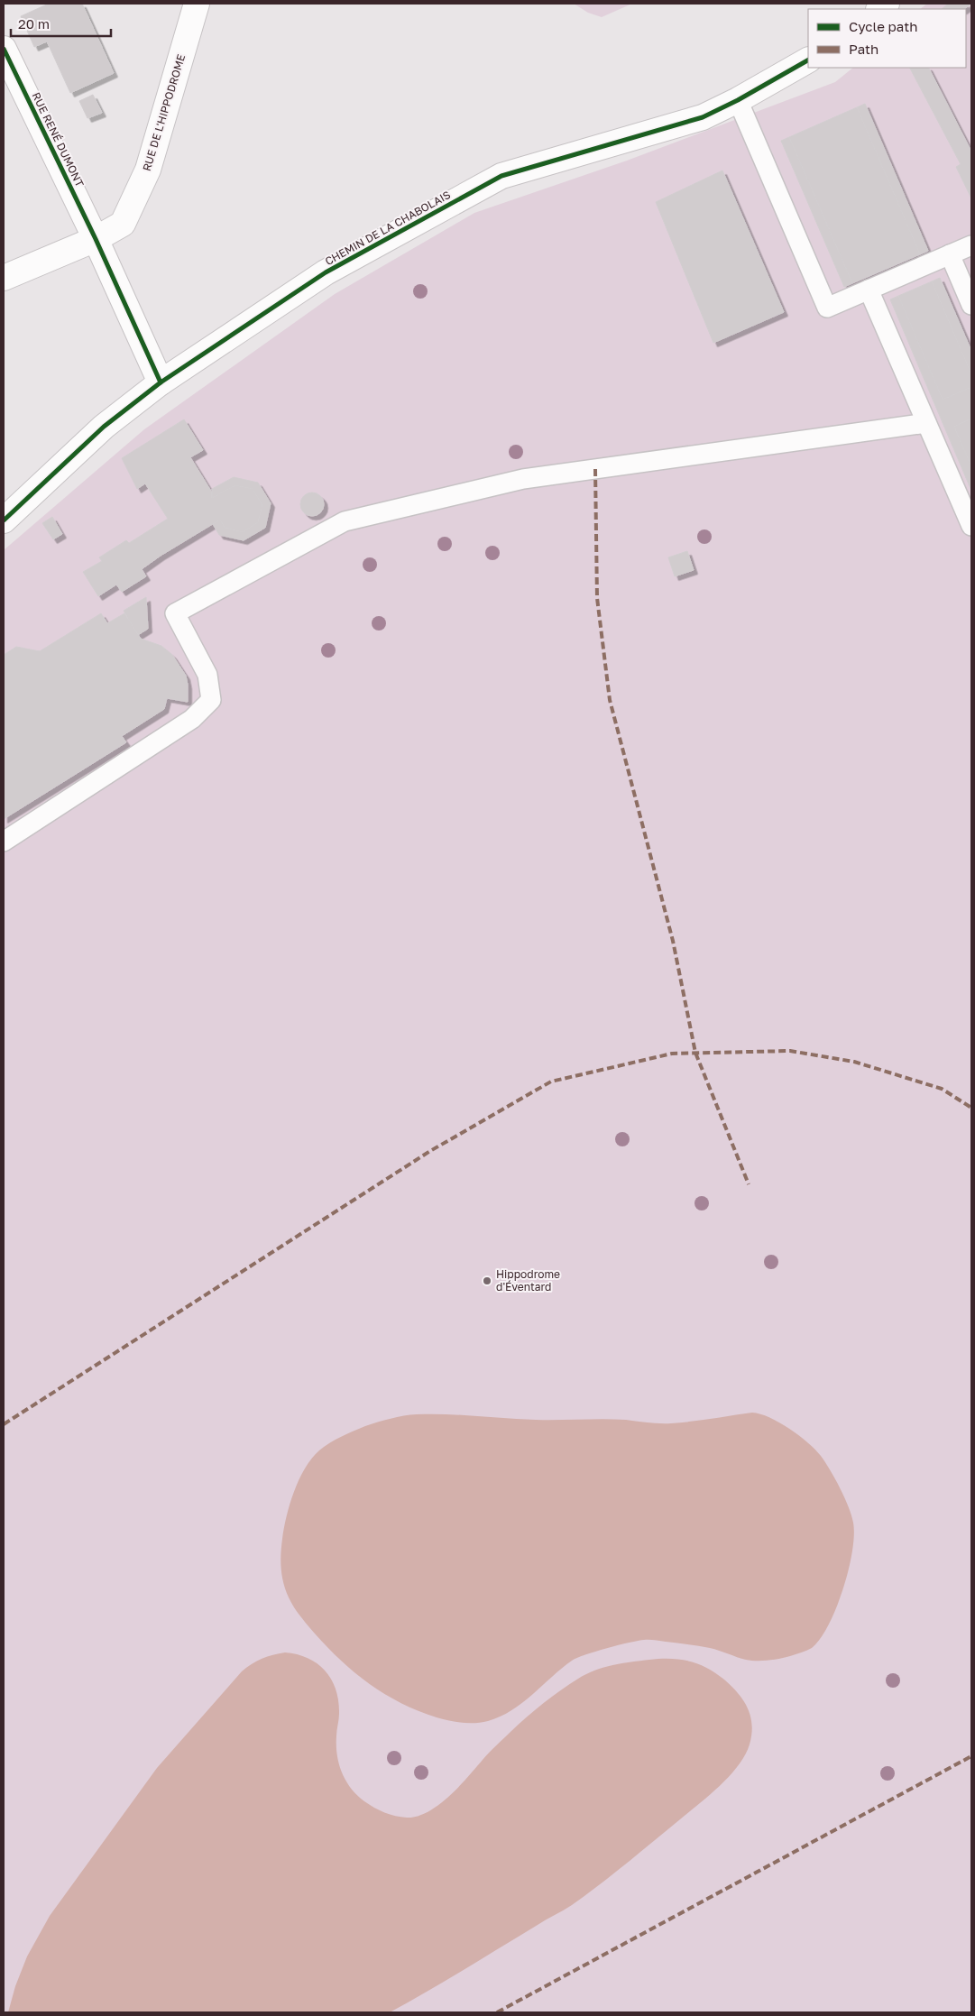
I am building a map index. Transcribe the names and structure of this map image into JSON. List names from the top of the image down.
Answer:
{
  "streets": {
    "street": ["RUE DE L'HIPPODROME", "RUE RENÉ DUMONT", "CHEMIN DE LA CHABOLAIS"]
  },
  "crossings": [
    ["RUE DE L'HIPPODROME", "RUE RENÉ DUMONT"],
    ["RUE RENÉ DUMONT", "CHEMIN DE LA CHABOLAIS"]
  ],
  "places": ["Hippodrome d'Éventard"],
  "legend": ["Cycle path", "Path"],
  "scale_bar": "20 m"
}
